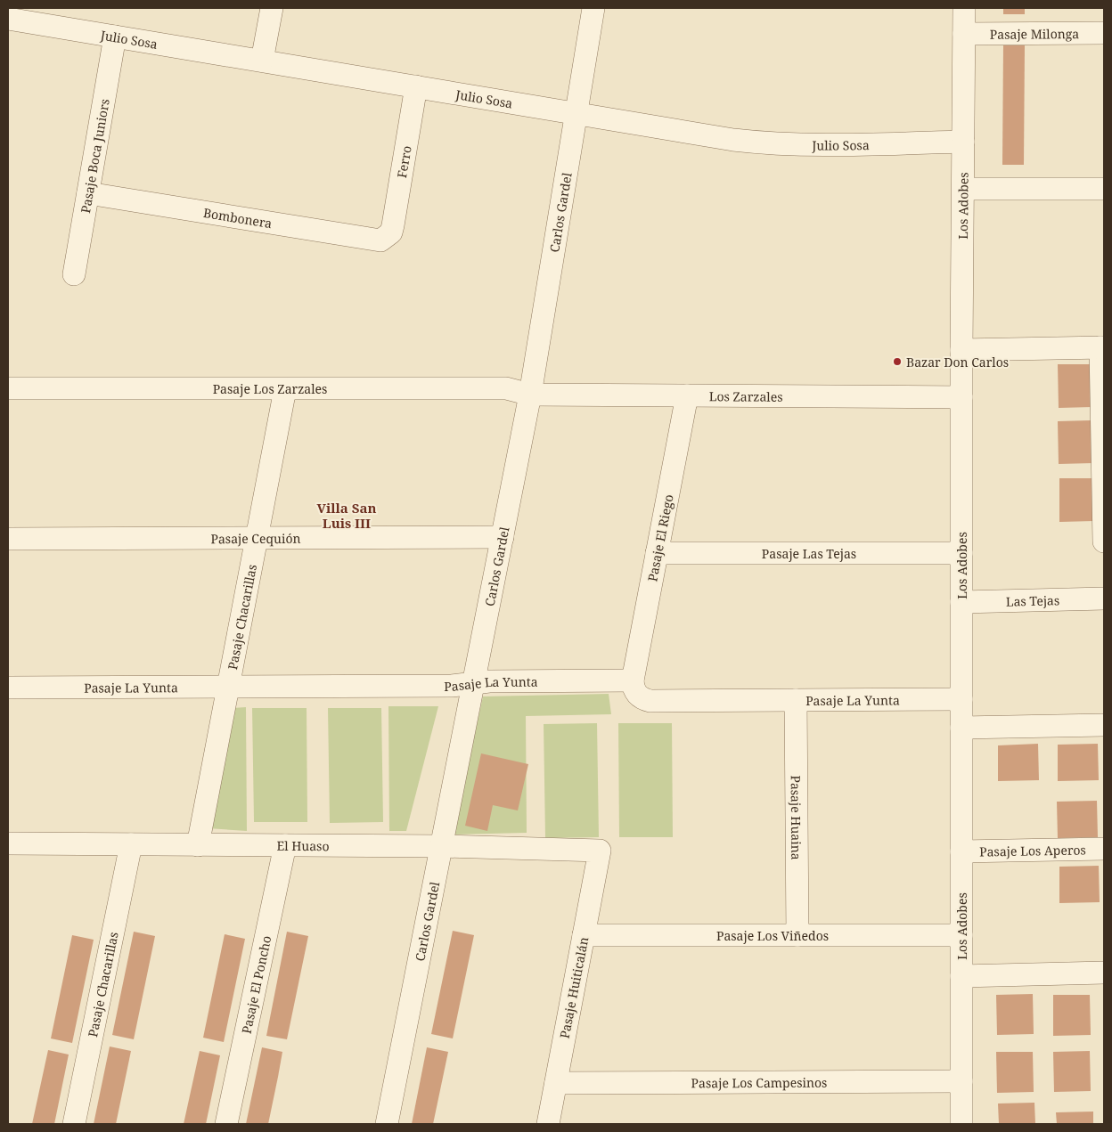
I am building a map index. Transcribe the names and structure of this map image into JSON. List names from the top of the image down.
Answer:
{
  "streets": {
    "street": [
      "Pasaje Milonga",
      "Julio Sosa",
      "Pasaje Boca Juniors",
      "Ferro",
      "Los Adobes",
      "Carlos Gardel",
      "Bombonera",
      "Pasaje Los Zarzales",
      "Los Zarzales",
      "Pasaje Cequión",
      "Pasaje El Riego",
      "Pasaje Las Tejas",
      "Las Tejas",
      "Pasaje Chacarillas",
      "Pasaje La Yunta",
      "Pasaje Huaina",
      "El Huaso",
      "Pasaje Los Aperos",
      "Pasaje Los Viñedos",
      "Pasaje El Poncho",
      "Pasaje Huiticalán",
      "Pasaje Los Campesinos"
    ]
  },
  "crossings": [
    ["Pasaje Milonga", "Los Adobes"],
    ["Julio Sosa", "Pasaje Boca Juniors"],
    ["Julio Sosa", "Ferro"],
    ["Julio Sosa", "Los Adobes"],
    ["Julio Sosa", "Carlos Gardel"],
    ["Pasaje Boca Juniors", "Bombonera"],
    ["Ferro", "Bombonera"],
    ["Los Adobes", "Los Zarzales"],
    ["Los Adobes", "Pasaje Las Tejas"],
    ["Los Adobes", "Las Tejas"],
    ["Los Adobes", "Pasaje La Yunta"],
    ["Los Adobes", "Pasaje Los Aperos"],
    ["Los Adobes", "Pasaje Los Viñedos"],
    ["Los Adobes", "Pasaje Los Campesinos"],
    ["Carlos Gardel", "Pasaje Los Zarzales"],
    ["Carlos Gardel", "Los Zarzales"],
    ["Carlos Gardel", "Pasaje Cequión"],
    ["Carlos Gardel", "Pasaje La Yunta"],
    ["Carlos Gardel", "El Huaso"],
    ["Pasaje Los Zarzales", "Los Zarzales"],
    ["Pasaje Los Zarzales", "Pasaje Chacarillas"],
    ["Los Zarzales", "Pasaje El Riego"],
    ["Pasaje Cequión", "Pasaje Chacarillas"],
    ["Pasaje El Riego", "Pasaje Las Tejas"],
    ["Pasaje El Riego", "Pasaje La Yunta"],
    ["Pasaje Chacarillas", "Pasaje La Yunta"],
    ["Pasaje Chacarillas", "El Huaso"],
    ["Pasaje La Yunta", "Pasaje Huaina"],
    ["Pasaje Huaina", "Pasaje Los Viñedos"],
    ["El Huaso", "Pasaje El Poncho"],
    ["El Huaso", "Pasaje Huiticalán"],
    ["Pasaje Los Viñedos", "Pasaje Huiticalán"],
    ["Pasaje Huiticalán", "Pasaje Los Campesinos"]
  ],
  "districts": ["Villa San Luis III"],
  "places": ["Bazar Don Carlos"]
}
